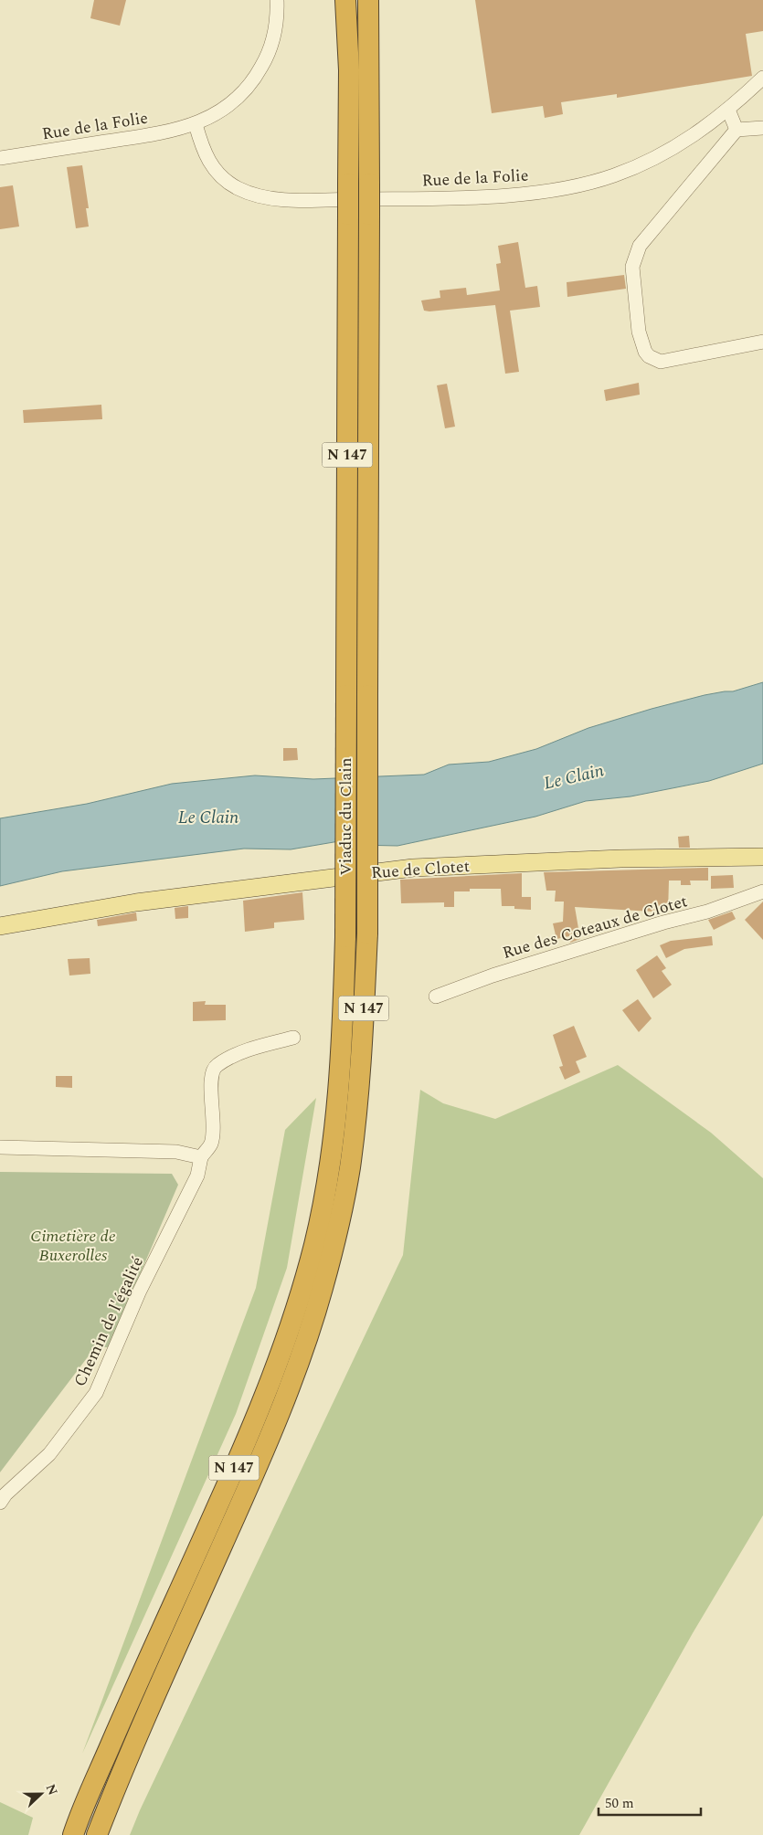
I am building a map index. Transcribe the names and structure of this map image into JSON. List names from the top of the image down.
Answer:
{
  "streets": {
    "highway": ["N 147", "Viaduc du Clain"],
    "main road": ["Rue de Clotet"],
    "street": ["Rue de la Folie", "Rue des Coteaux de Clotet", "Chemin de l'égalité"]
  },
  "water": ["Le Clain"],
  "parks": ["Cimetière de Buxerolles"],
  "scale_bar": "50 m",
  "north": "right"
}
